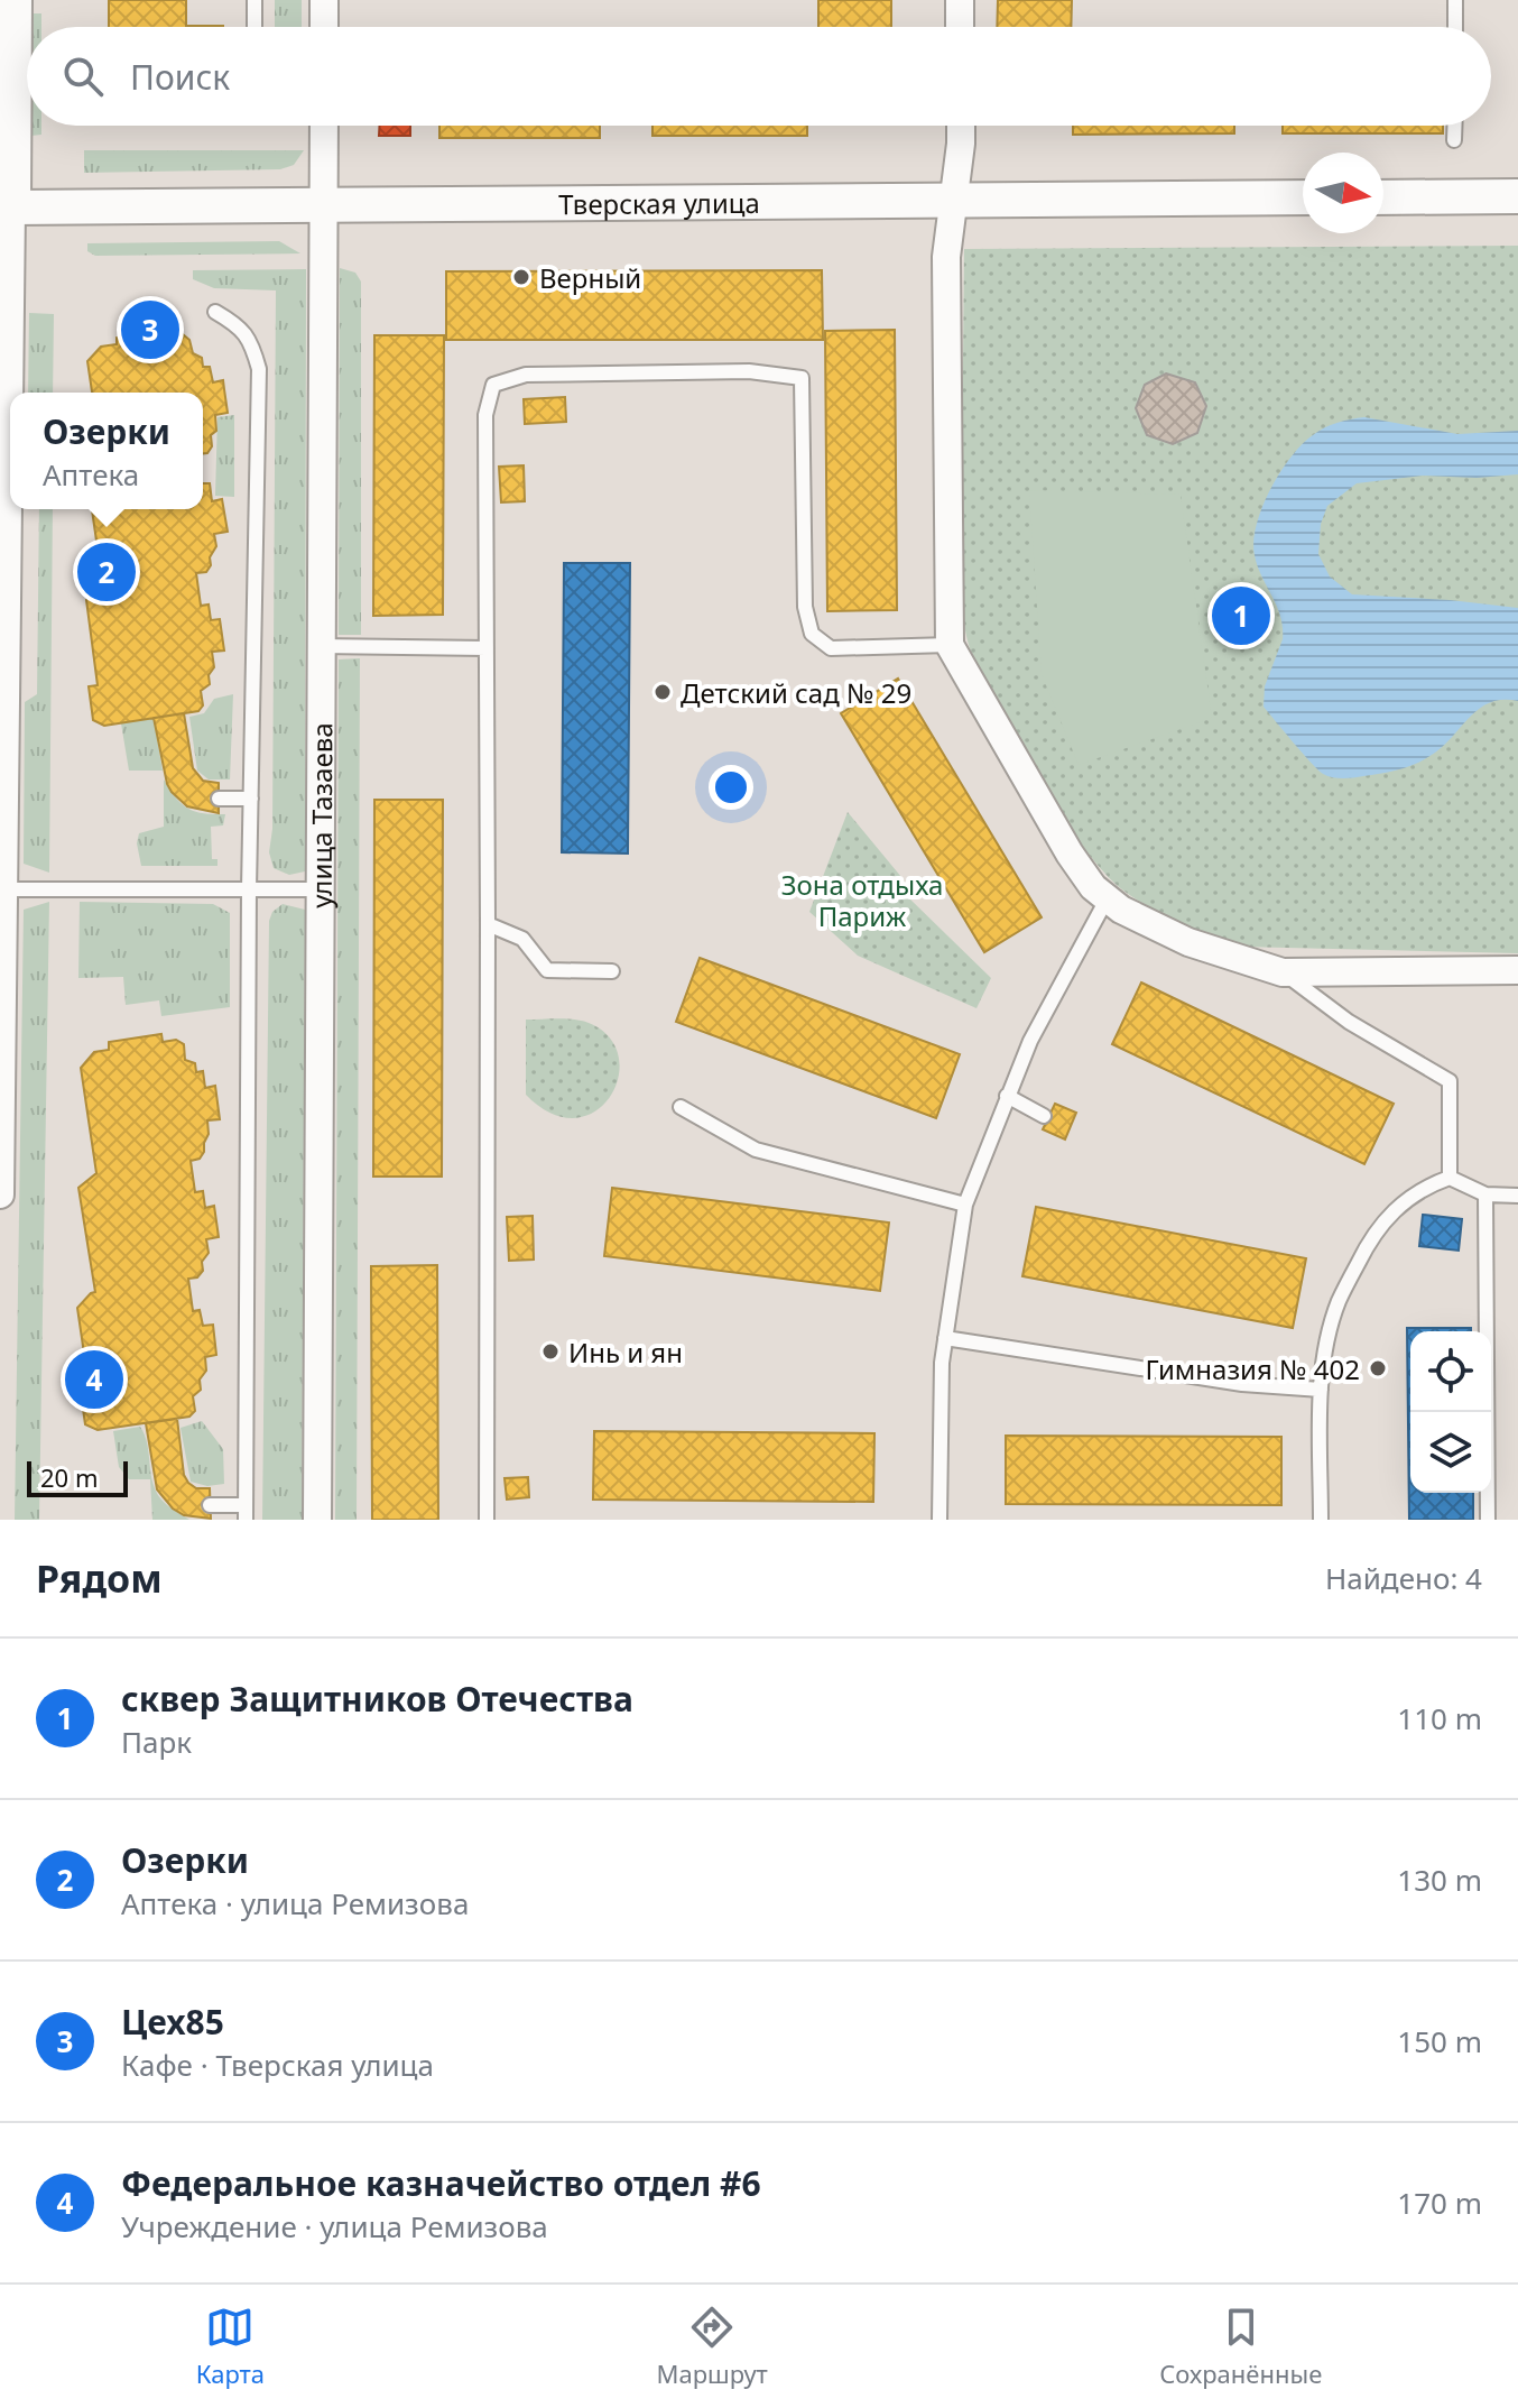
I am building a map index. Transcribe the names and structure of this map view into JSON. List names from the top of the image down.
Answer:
{
  "streets": {
    "street": ["Тверская улица", "улица Тазаева"]
  },
  "crossings": [
    ["Тверская улица", "улица Тазаева"]
  ],
  "parks": ["Зона отдыха Париж"],
  "places": [
    "Верный",
    "Детский сад № 29",
    "Инь и ян",
    "Гимназия № 402"
  ],
  "scale_bar": "20 m",
  "north": "right",
  "page": {
    "search": "Поиск",
    "pins": [
      "3",
      "2",
      "1",
      "4"
    ],
    "popup": ["Озерки", "Аптека"],
    "scale": "20 m",
    "heading": ["Рядом", "Найдено: 4"],
    "list": [
      {
        "mark": "1",
        "name": "сквер Защитников Отечества",
        "note": "Парк",
        "value": "110 m"
      },
      {
        "mark": "2",
        "name": "Озерки",
        "note": "Аптека · улица Ремизова",
        "value": "130 m"
      },
      {
        "mark": "3",
        "name": "Цех85",
        "note": "Кафе · Тверская улица",
        "value": "150 m"
      },
      {
        "mark": "4",
        "name": "Федеральное казначейство отдел #6",
        "note": "Учреждение · улица Ремизова",
        "value": "170 m"
      }
    ],
    "nav": ["Карта", "Маршрут", "Сохранённые"]
  }
}
